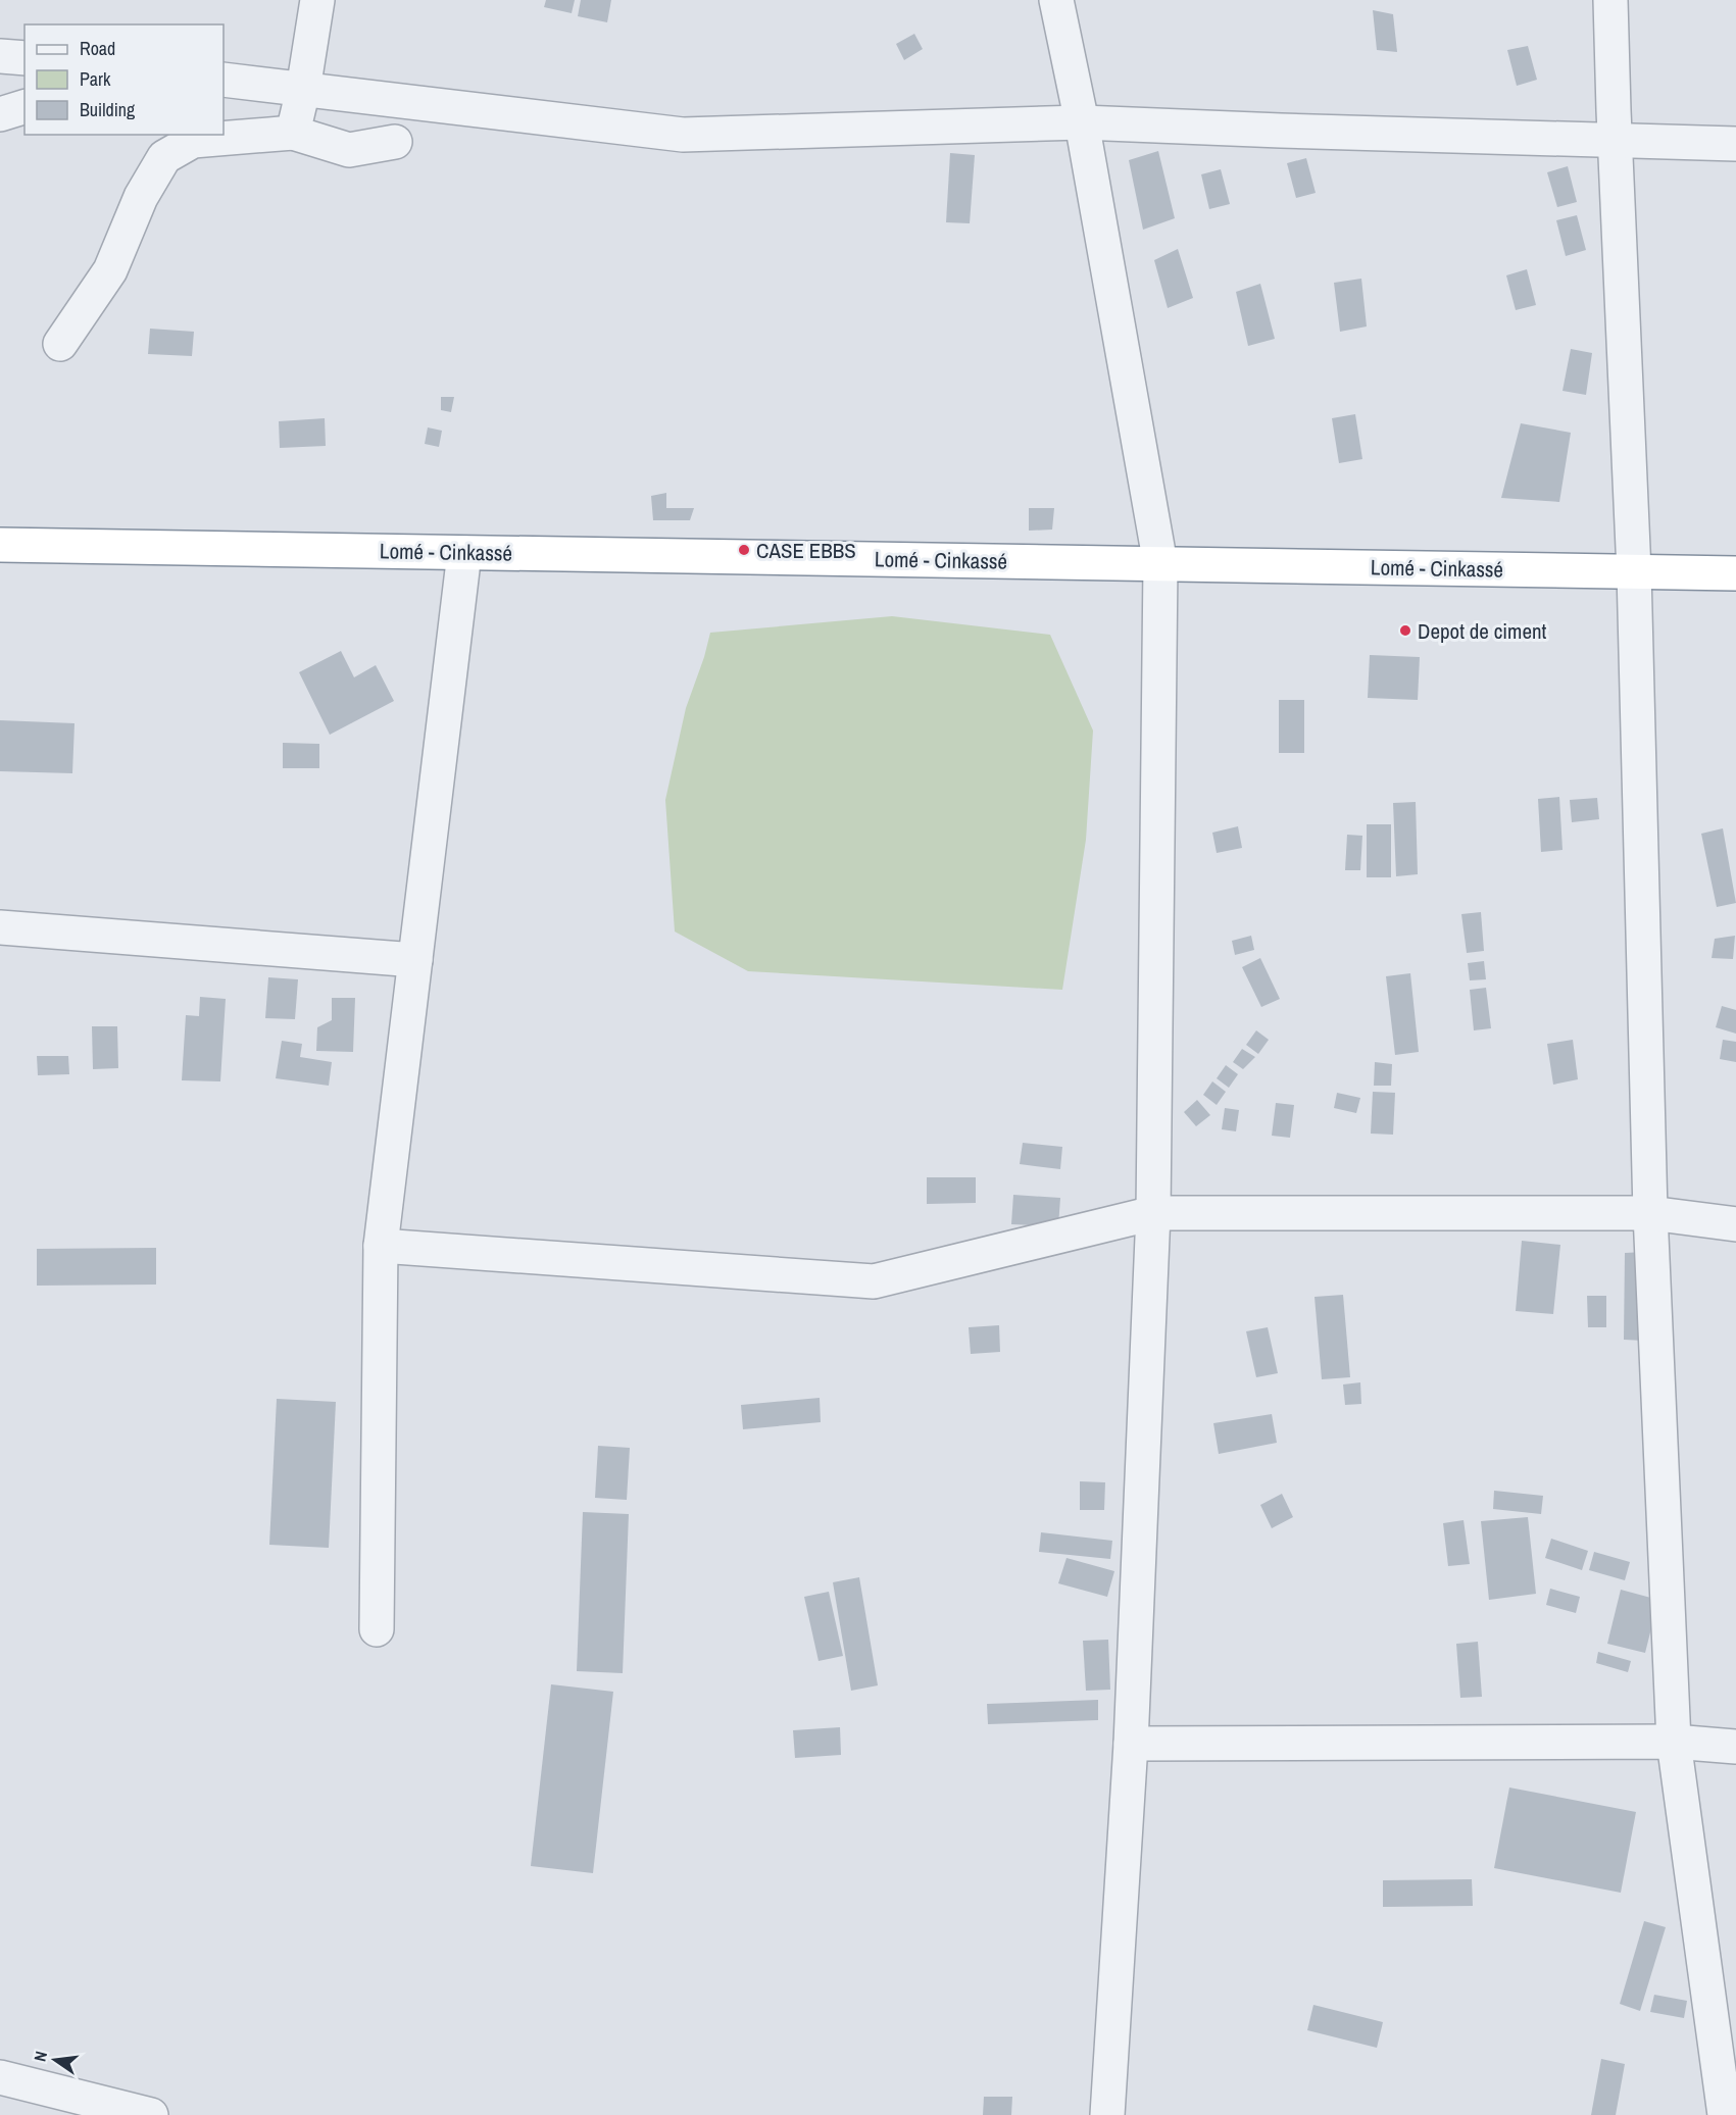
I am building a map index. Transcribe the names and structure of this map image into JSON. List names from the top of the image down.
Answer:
{
  "streets": {
    "highway": ["Lomé - Cinkassé"]
  },
  "places": ["CASE EBBS", "Depot de ciment"],
  "legend": ["Road", "Park", "Building"],
  "north": "left"
}
